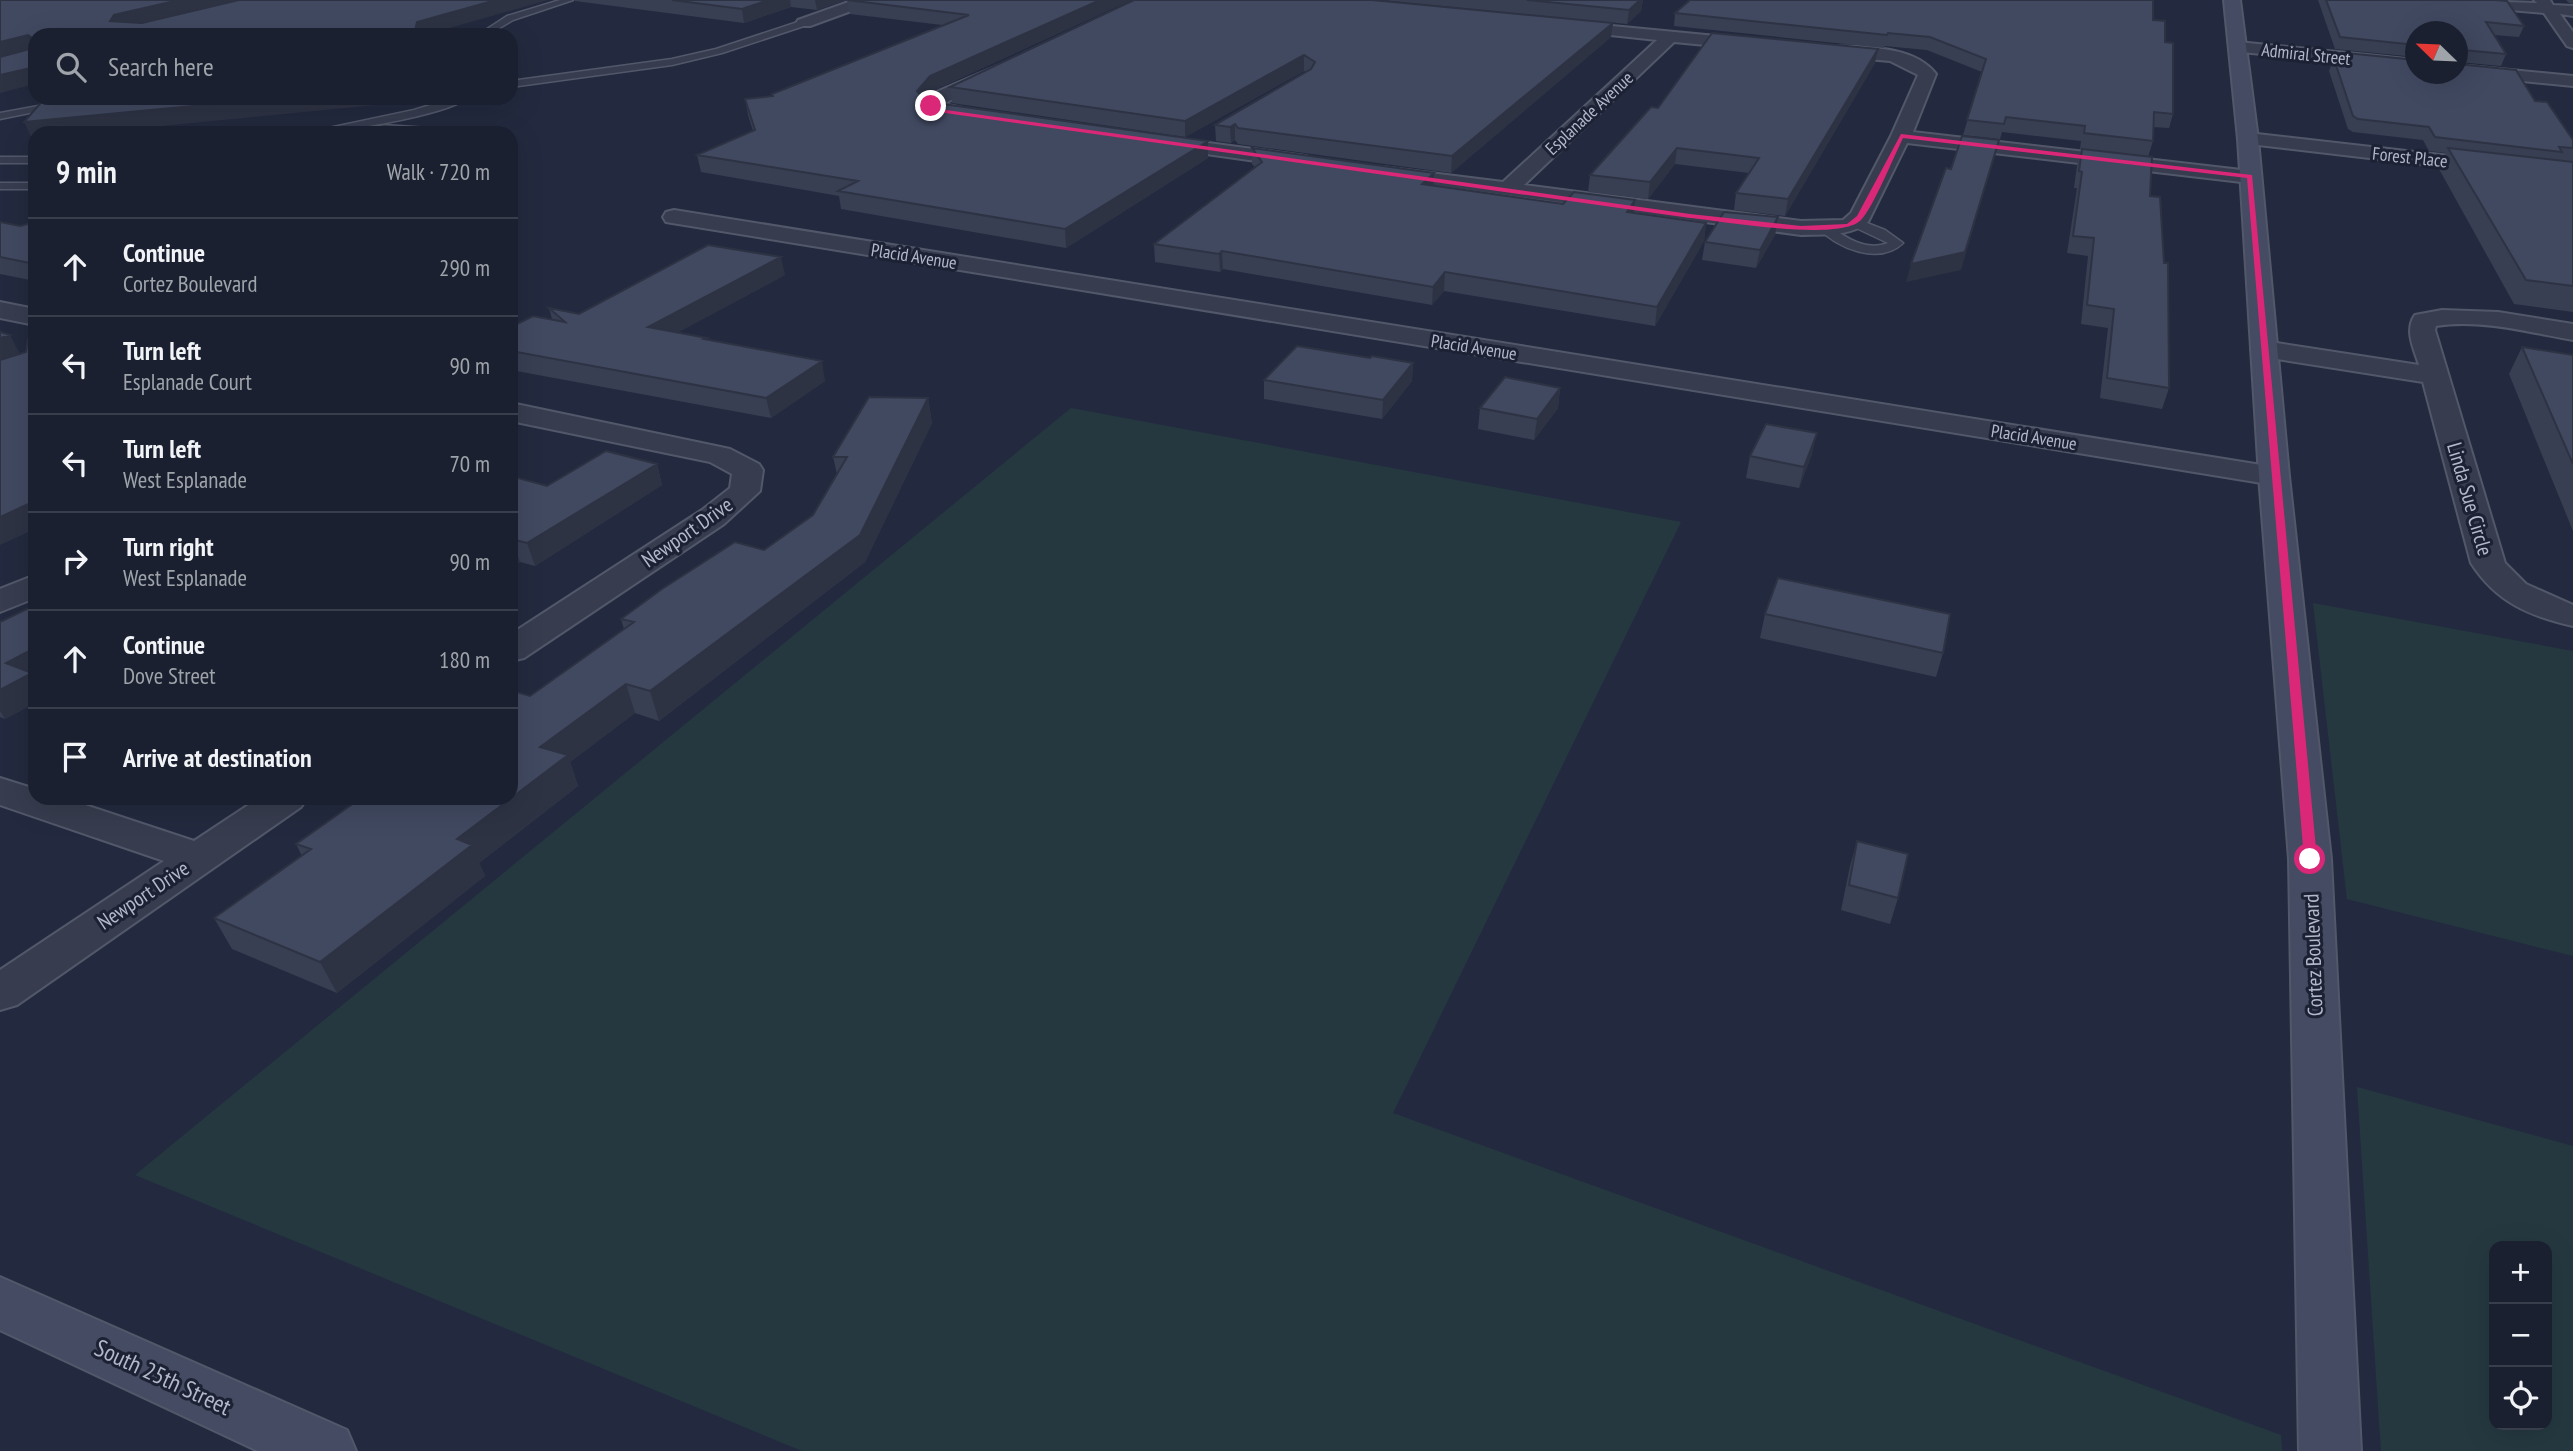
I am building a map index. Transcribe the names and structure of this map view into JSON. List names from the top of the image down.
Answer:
{
  "streets": {
    "street": [
      "Admiral Street",
      "Esplanade Avenue",
      "Forest Place",
      "Placid Avenue",
      "Linda Sue Circle",
      "Newport Drive",
      "Cortez Boulevard",
      "South 25th Street"
    ]
  },
  "crossings": [
    ["Admiral Street", "Cortez Boulevard"],
    ["Forest Place", "Cortez Boulevard"],
    ["Placid Avenue", "Cortez Boulevard"]
  ],
  "north": "top left",
  "page": {
    "search": "Search here",
    "heading": ["9 min", "Walk · 720 m"],
    "list": [
      ["Continue", "Cortez Boulevard", "290 m"],
      ["Turn left", "Esplanade Court", "90 m"],
      ["Turn left", "West Esplanade", "70 m"],
      ["Turn right", "West Esplanade", "90 m"],
      ["Continue", "Dove Street", "180 m"],
      "Arrive at destination"
    ],
    "map_buttons": ["+", "−"]
  }
}
